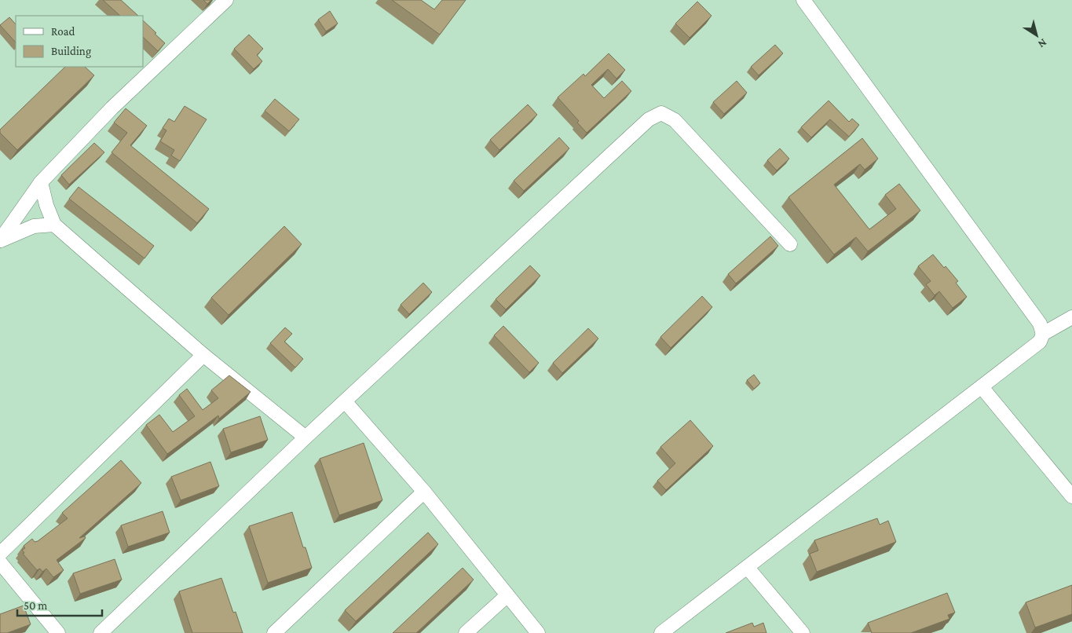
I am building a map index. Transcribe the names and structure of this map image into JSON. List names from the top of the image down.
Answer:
{
  "legend": ["Road", "Building"],
  "scale_bar": "50 m",
  "north": "bottom right"
}
